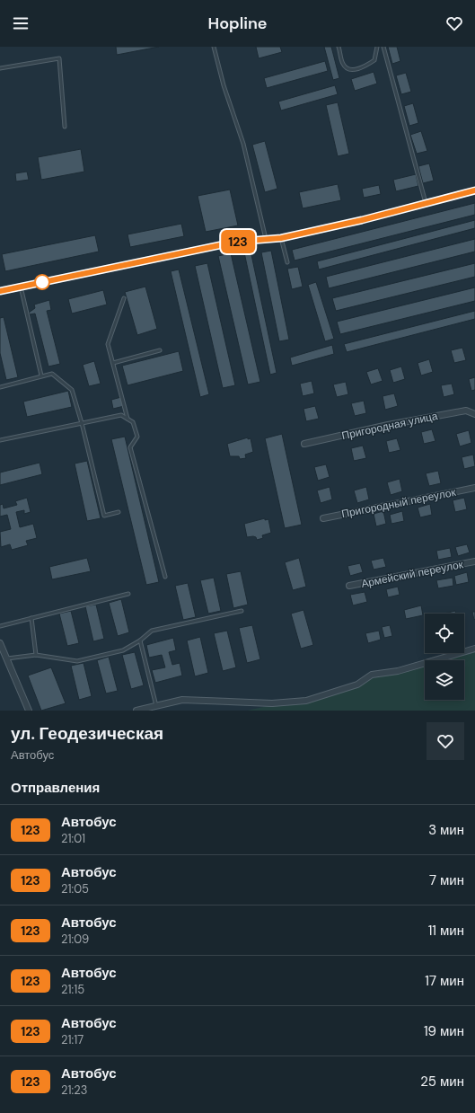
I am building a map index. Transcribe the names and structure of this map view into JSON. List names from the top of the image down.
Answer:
{
  "streets": {
    "street": ["Пригородная улица", "Пригородный переулок", "Армейский переулок"]
  },
  "lines": ["bus line 123"],
  "page": {
    "header": "Hopline",
    "on_map": "123",
    "heading": [
      ["ул. Геодезическая", "Автобус"],
      "Отправления"
    ],
    "list": [
      {
        "mark": "123",
        "name": "Автобус",
        "note": "21:01",
        "value": "3 мин"
      },
      {
        "mark": "123",
        "name": "Автобус",
        "note": "21:05",
        "value": "7 мин"
      },
      {
        "mark": "123",
        "name": "Автобус",
        "note": "21:09",
        "value": "11 мин"
      },
      {
        "mark": "123",
        "name": "Автобус",
        "note": "21:15",
        "value": "17 мин"
      },
      {
        "mark": "123",
        "name": "Автобус",
        "note": "21:17",
        "value": "19 мин"
      },
      {
        "mark": "123",
        "name": "Автобус",
        "note": "21:23",
        "value": "25 мин"
      }
    ]
  }
}
